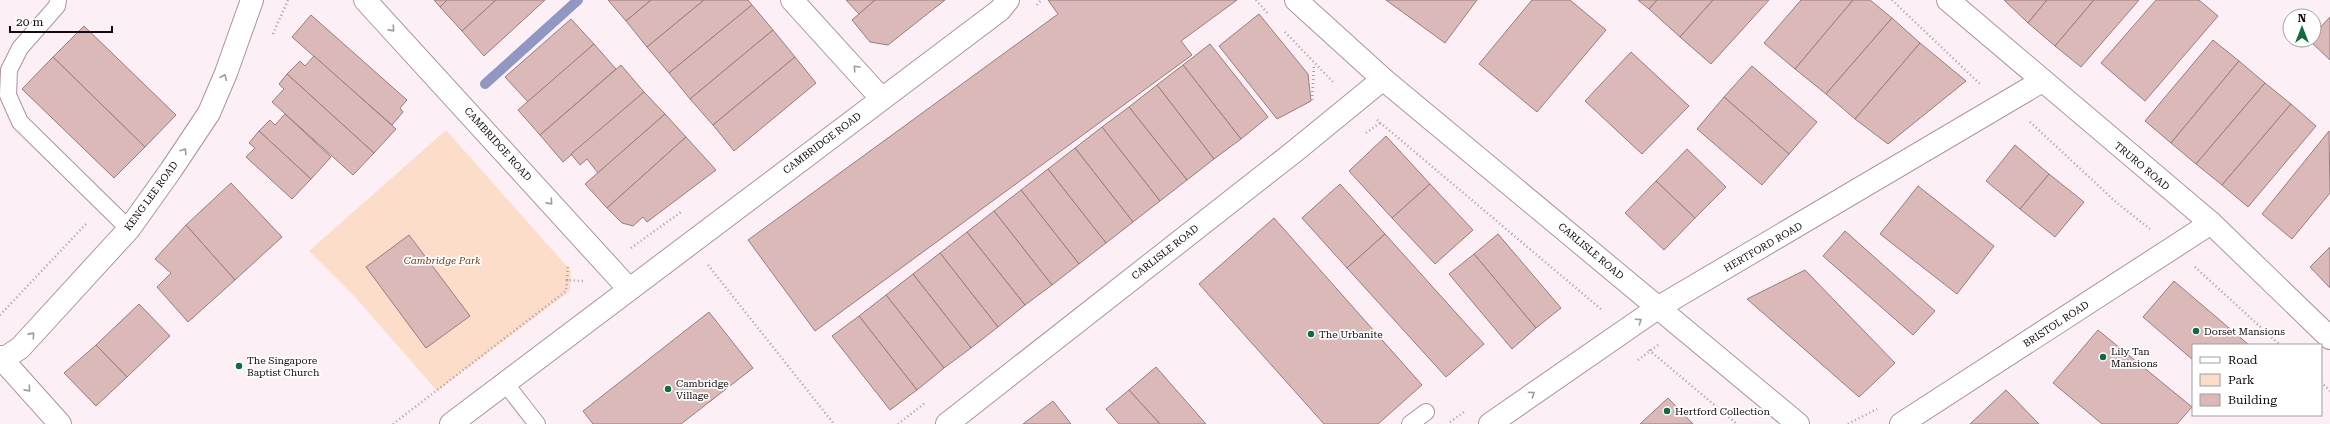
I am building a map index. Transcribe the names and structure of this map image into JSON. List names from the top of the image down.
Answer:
{
  "streets": {
    "street": [
      "CAMBRIDGE ROAD",
      "TRURO ROAD",
      "KENG LEE ROAD",
      "HERTFORD ROAD",
      "CARLISLE ROAD",
      "BRISTOL ROAD"
    ]
  },
  "crossings": [
    ["TRURO ROAD", "HERTFORD ROAD"],
    ["TRURO ROAD", "BRISTOL ROAD"],
    ["HERTFORD ROAD", "CARLISLE ROAD"]
  ],
  "one_way": ["KENG LEE ROAD"],
  "parks": ["Cambridge Park"],
  "places": [
    "Dorset Mansions",
    "The Urbanite",
    "Lily Tan Mansions",
    "The Singapore Baptist Church",
    "Cambridge Village",
    "Hertford Collection"
  ],
  "legend": ["Road", "Park", "Building"],
  "scale_bar": "20 m",
  "north": "top"
}
